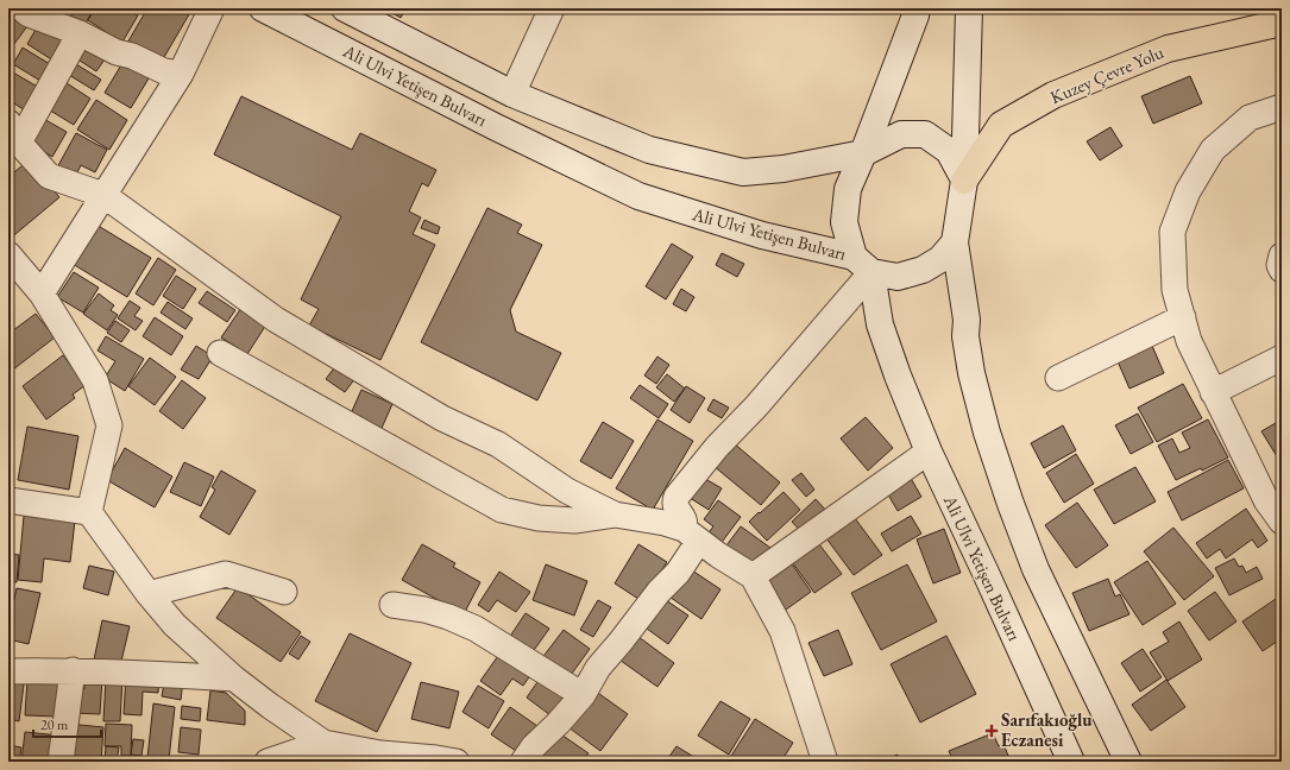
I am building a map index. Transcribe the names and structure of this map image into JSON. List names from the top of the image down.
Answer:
{
  "streets": {
    "main road": ["Kuzey Çevre Yolu", "Ali Ulvi Yetişen Bulvarı"]
  },
  "crossings": [
    ["Kuzey Çevre Yolu", "Ali Ulvi Yetişen Bulvarı"]
  ],
  "places": {
    "health": ["Sarıfakıoğlu Eczanesi"]
  },
  "scale_bar": "20 m"
}
